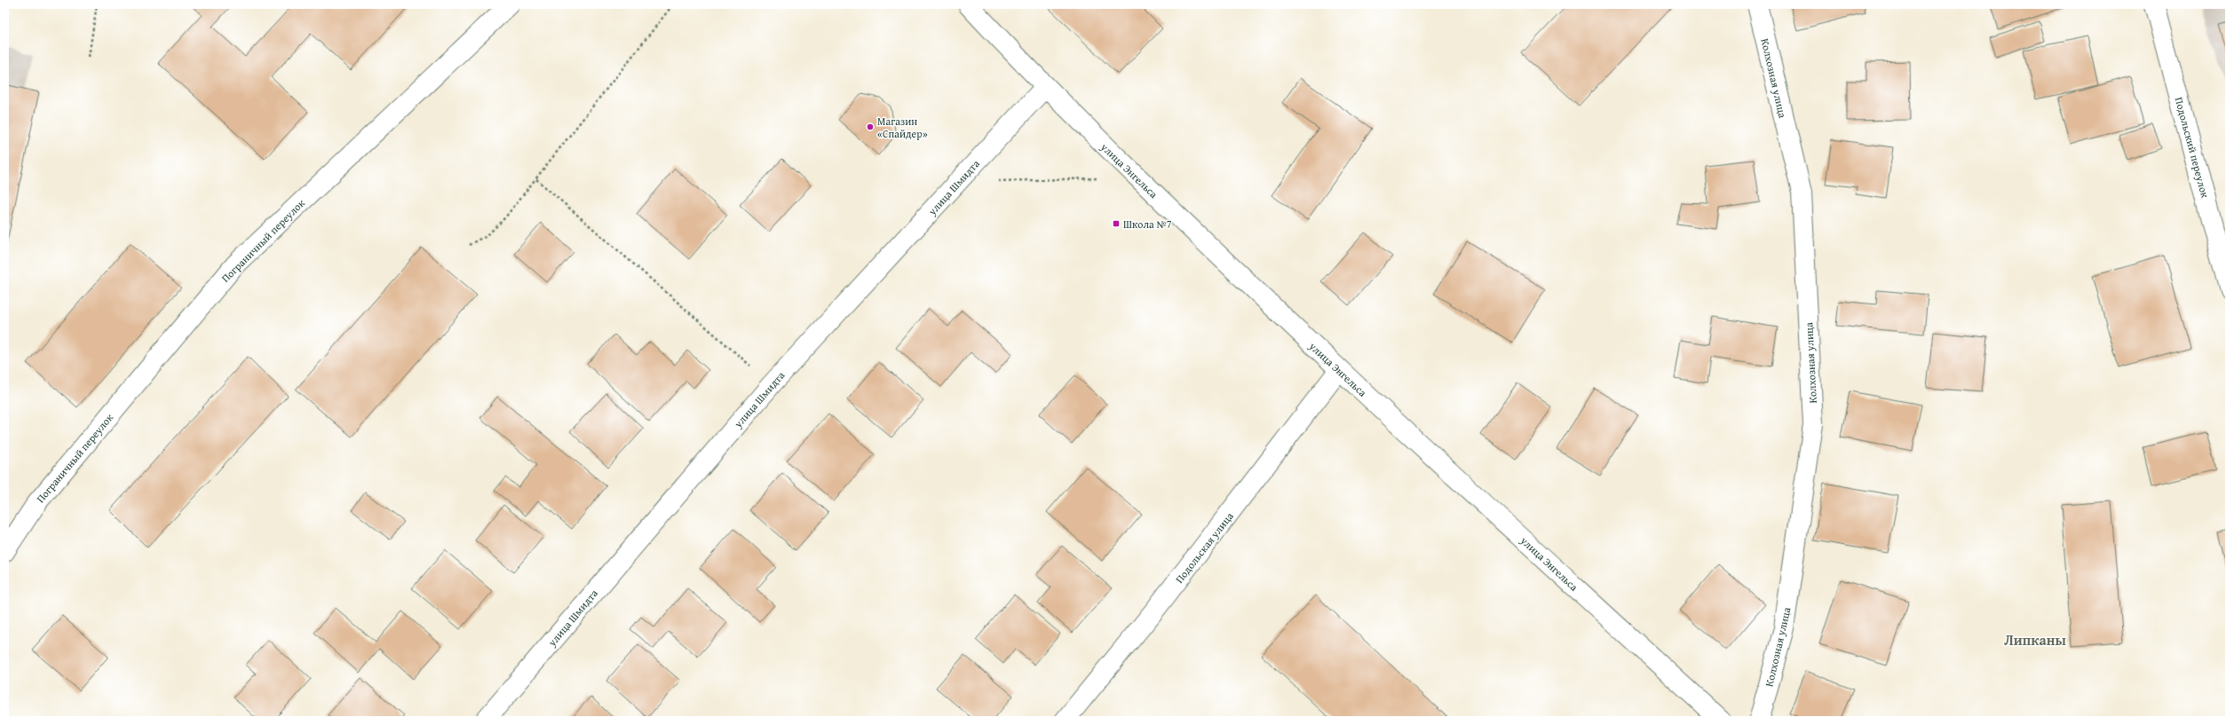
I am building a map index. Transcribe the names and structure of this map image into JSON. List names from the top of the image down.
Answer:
{
  "streets": {
    "street": [
      "Колхозная улица",
      "Подольский переулок",
      "улица Энгельса",
      "улица Шмидта",
      "Пограничный переулок",
      "Подольская улица"
    ]
  },
  "crossings": [
    ["улица Энгельса", "улица Шмидта"],
    ["улица Энгельса", "Подольская улица"]
  ],
  "districts": ["Липканы"],
  "places": {
    "other": ["Магазин «Спайдер»"],
    "transit": ["Школа №7"]
  }
}
